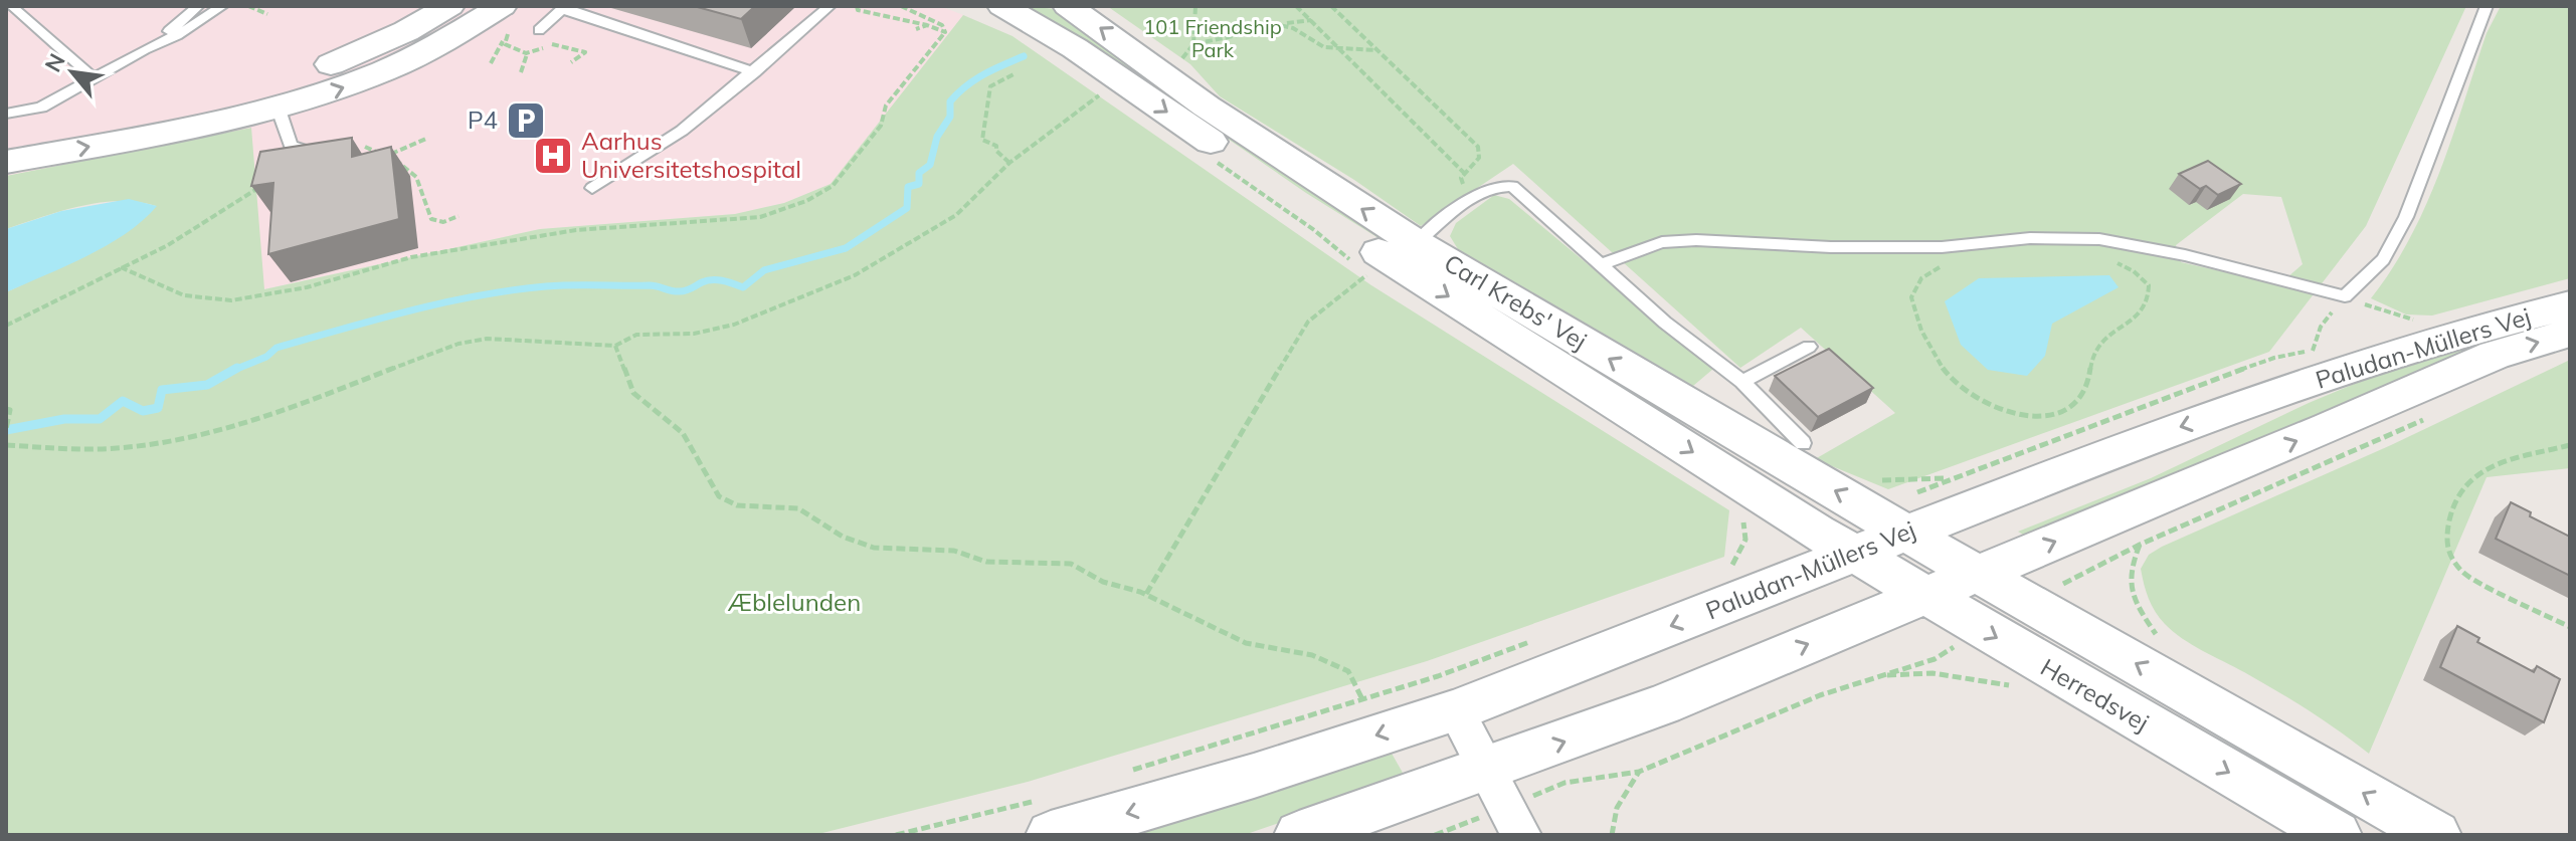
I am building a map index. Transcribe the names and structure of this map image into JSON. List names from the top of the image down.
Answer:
{
  "streets": {
    "street": ["Carl Krebs' Vej", "Paludan-Müllers Vej", "Herredsvej"]
  },
  "crossings": [
    ["Carl Krebs' Vej", "Paludan-Müllers Vej"],
    ["Carl Krebs' Vej", "Herredsvej"],
    ["Paludan-Müllers Vej", "Herredsvej"]
  ],
  "parks": ["101 Friendship Park", "Æblelunden"],
  "places": {
    "parking": ["P4"],
    "hospital": ["Aarhus Universitetshospital"]
  },
  "north": "top left"
}
